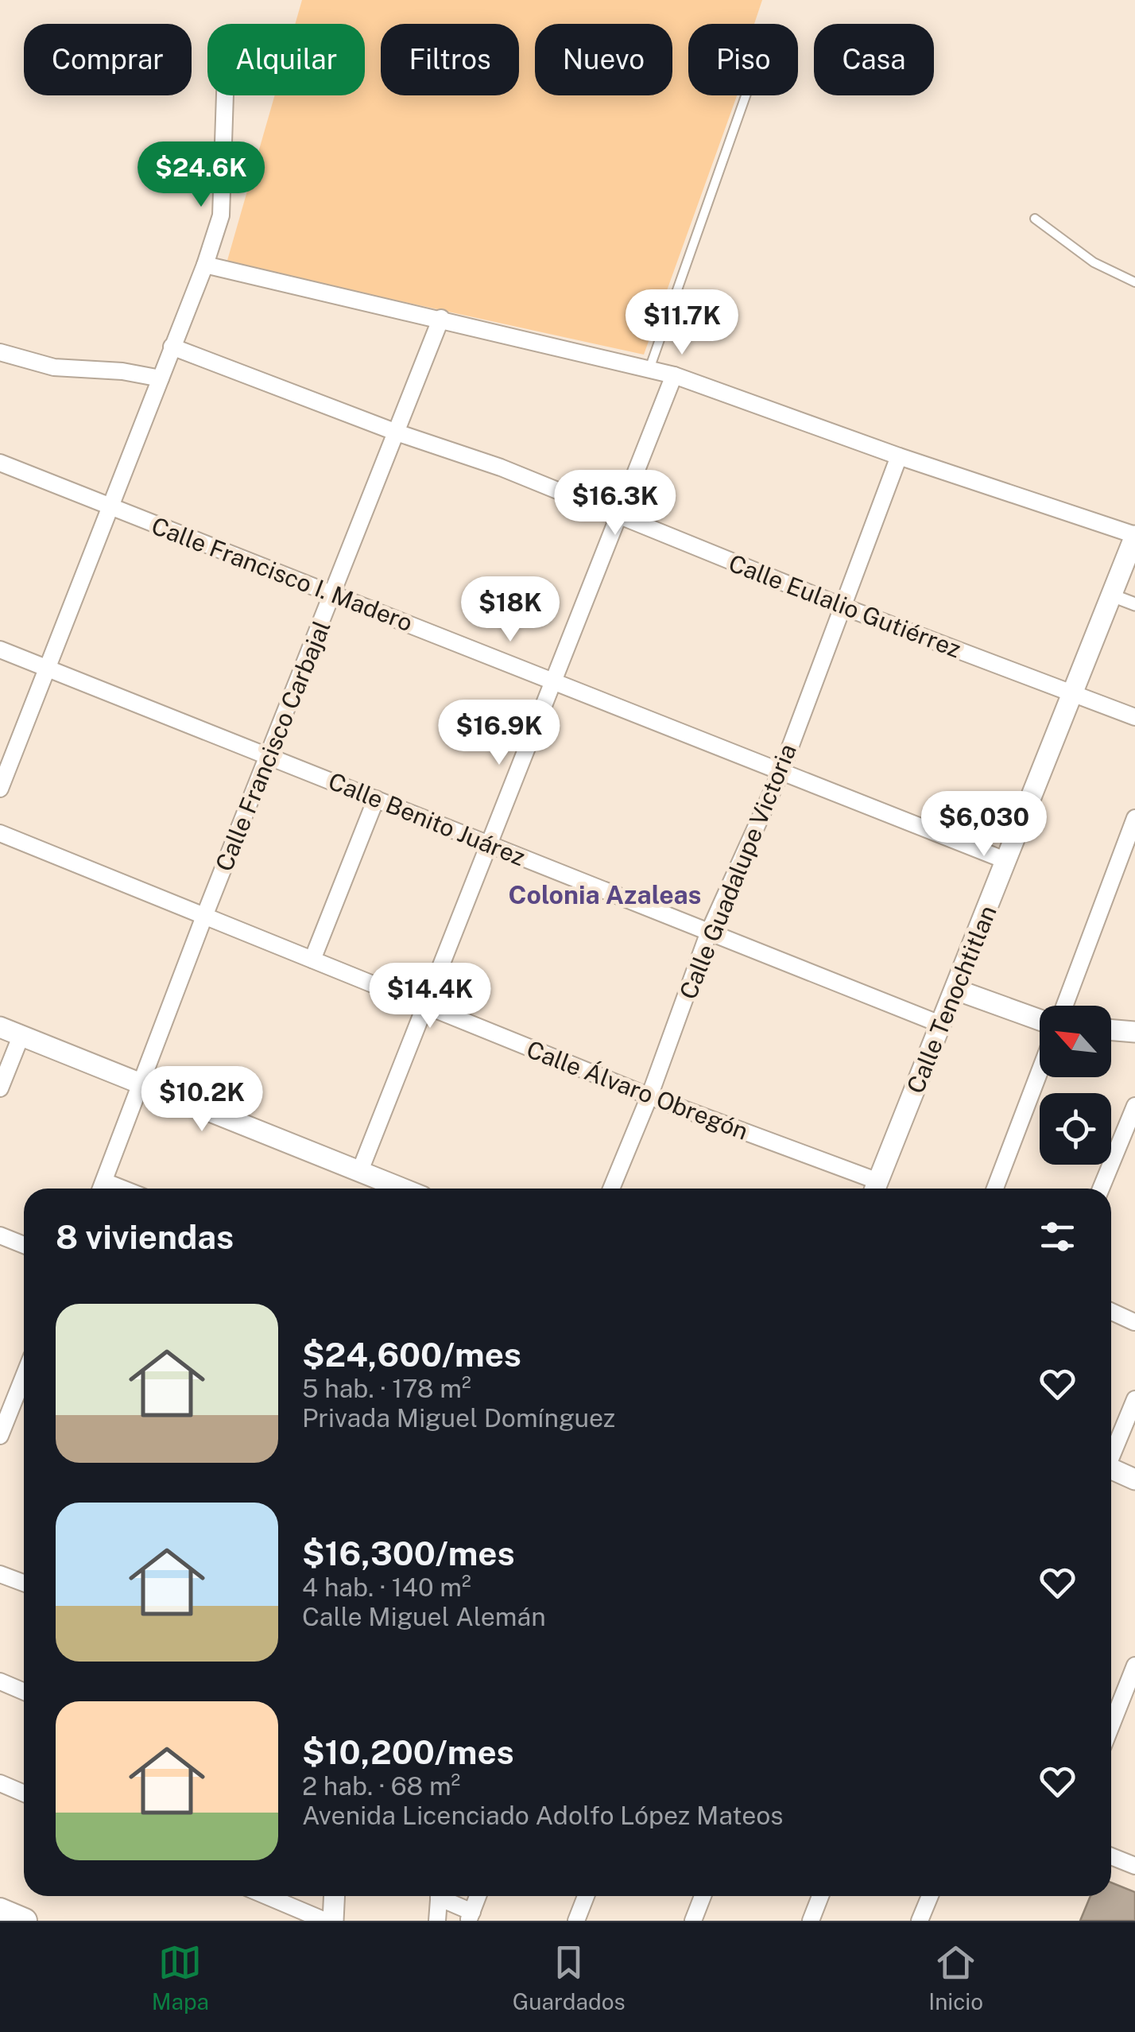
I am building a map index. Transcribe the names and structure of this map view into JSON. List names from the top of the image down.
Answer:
{
  "streets": {
    "street": [
      "Calle Francisco I. Madero",
      "Calle Eulalio Gutiérrez",
      "Calle Francisco Carbajal",
      "Calle Benito Juárez",
      "Calle Guadalupe Victoria",
      "Calle Tenochtitlan",
      "Calle Álvaro Obregón"
    ]
  },
  "crossings": [
    ["Calle Francisco I. Madero", "Calle Francisco Carbajal"],
    ["Calle Francisco I. Madero", "Calle Guadalupe Victoria"],
    ["Calle Francisco I. Madero", "Calle Tenochtitlan"],
    ["Calle Eulalio Gutiérrez", "Calle Francisco Carbajal"],
    ["Calle Eulalio Gutiérrez", "Calle Guadalupe Victoria"],
    ["Calle Eulalio Gutiérrez", "Calle Tenochtitlan"],
    ["Calle Francisco Carbajal", "Calle Benito Juárez"],
    ["Calle Francisco Carbajal", "Calle Álvaro Obregón"],
    ["Calle Benito Juárez", "Calle Guadalupe Victoria"],
    ["Calle Benito Juárez", "Calle Tenochtitlan"],
    ["Calle Guadalupe Victoria", "Calle Álvaro Obregón"]
  ],
  "districts": ["Colonia Azaleas"],
  "north": "top left",
  "page": {
    "chip": [
      "Comprar",
      "Alquilar",
      "Filtros",
      "Nuevo",
      "Piso",
      "Casa"
    ],
    "price": [
      "$24.6K",
      "$11.7K",
      "$16.3K",
      "$18K",
      "$16.9K",
      "$6,030",
      "$14.4K",
      "$10.2K"
    ],
    "heading": "8 viviendas",
    "list": [
      {
        "name": "$24,600/mes",
        "note": "5 hab. · 178 m² · Privada Miguel Domínguez"
      },
      {
        "name": "$16,300/mes",
        "note": "4 hab. · 140 m² · Calle Miguel Alemán"
      },
      {
        "name": "$10,200/mes",
        "note": "2 hab. · 68 m² · Avenida Licenciado Adolfo López Mateos"
      }
    ],
    "tabs": ["Mapa", "Guardados", "Inicio"]
  }
}
